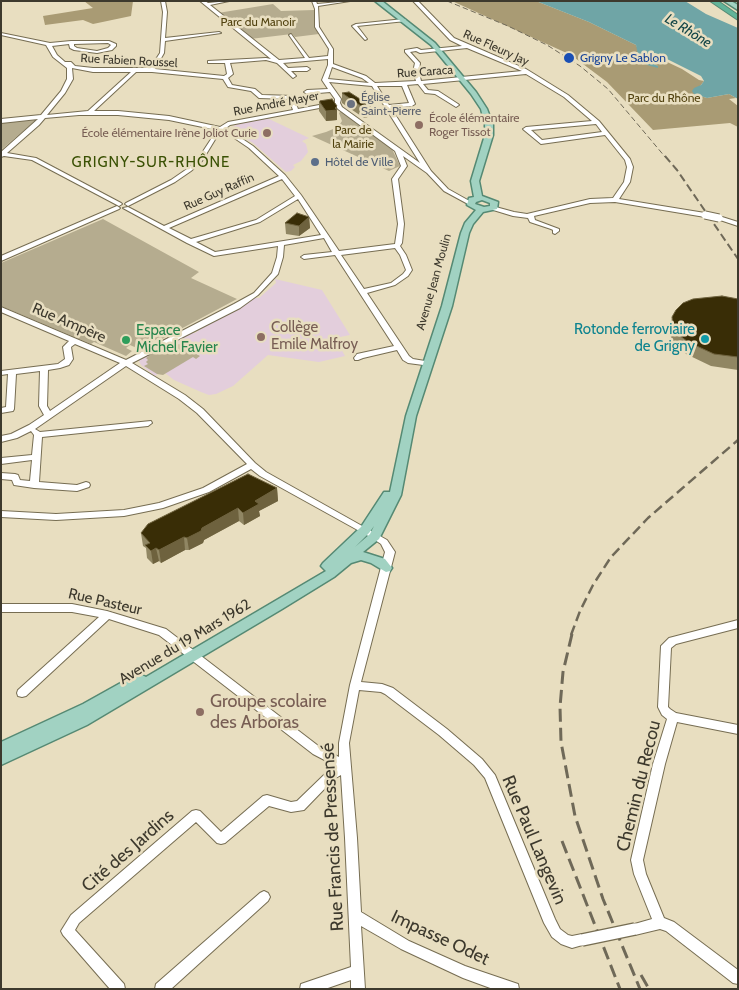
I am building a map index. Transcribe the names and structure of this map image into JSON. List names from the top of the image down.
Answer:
{
  "streets": {
    "main road": ["Avenue Jean Moulin", "Avenue du 19 Mars 1962"],
    "street": [
      "Rue Fleury Jay",
      "Rue Fabien Roussel",
      "Rue Caraca",
      "Rue André Mayer",
      "Rue Guy Raffin",
      "Rue Ampère",
      "Rue Pasteur",
      "Chemin du Recou",
      "Rue Francis de Pressensé",
      "Rue Paul Langevin",
      "Cité des Jardins",
      "Impasse Odet"
    ]
  },
  "crossings": [
    ["Rue Fleury Jay", "Rue Caraca"],
    ["Avenue Jean Moulin", "Rue Ampère"],
    ["Avenue Jean Moulin", "Avenue du 19 Mars 1962"],
    ["Avenue Jean Moulin", "Rue Francis de Pressensé"],
    ["Rue Ampère", "Avenue du 19 Mars 1962"],
    ["Rue Ampère", "Rue Francis de Pressensé"],
    ["Rue Pasteur", "Avenue du 19 Mars 1962"],
    ["Rue Pasteur", "Rue Francis de Pressensé"],
    ["Rue Pasteur", "Cité des Jardins"],
    ["Avenue du 19 Mars 1962", "Rue Francis de Pressensé"],
    ["Rue Francis de Pressensé", "Rue Paul Langevin"],
    ["Rue Francis de Pressensé", "Cité des Jardins"],
    ["Rue Francis de Pressensé", "Impasse Odet"]
  ],
  "districts": ["GRIGNY-SUR-RHÔNE"],
  "water": ["Le Rhône"],
  "parks": ["Parc du Manoir", "Parc du Rhône", "Parc de la Mairie"],
  "places": [
    "Grigny Le Sablon",
    "Église Saint-Pierre",
    "École élémentaire Roger Tissot",
    "École élémentaire Irène Joliot Curie",
    "Hôtel de Ville",
    "Collège Emile Malfroy",
    "Rotonde ferroviaire de Grigny",
    "Espace Michel Favier",
    "Groupe scolaire des Arboras"
  ]
}
